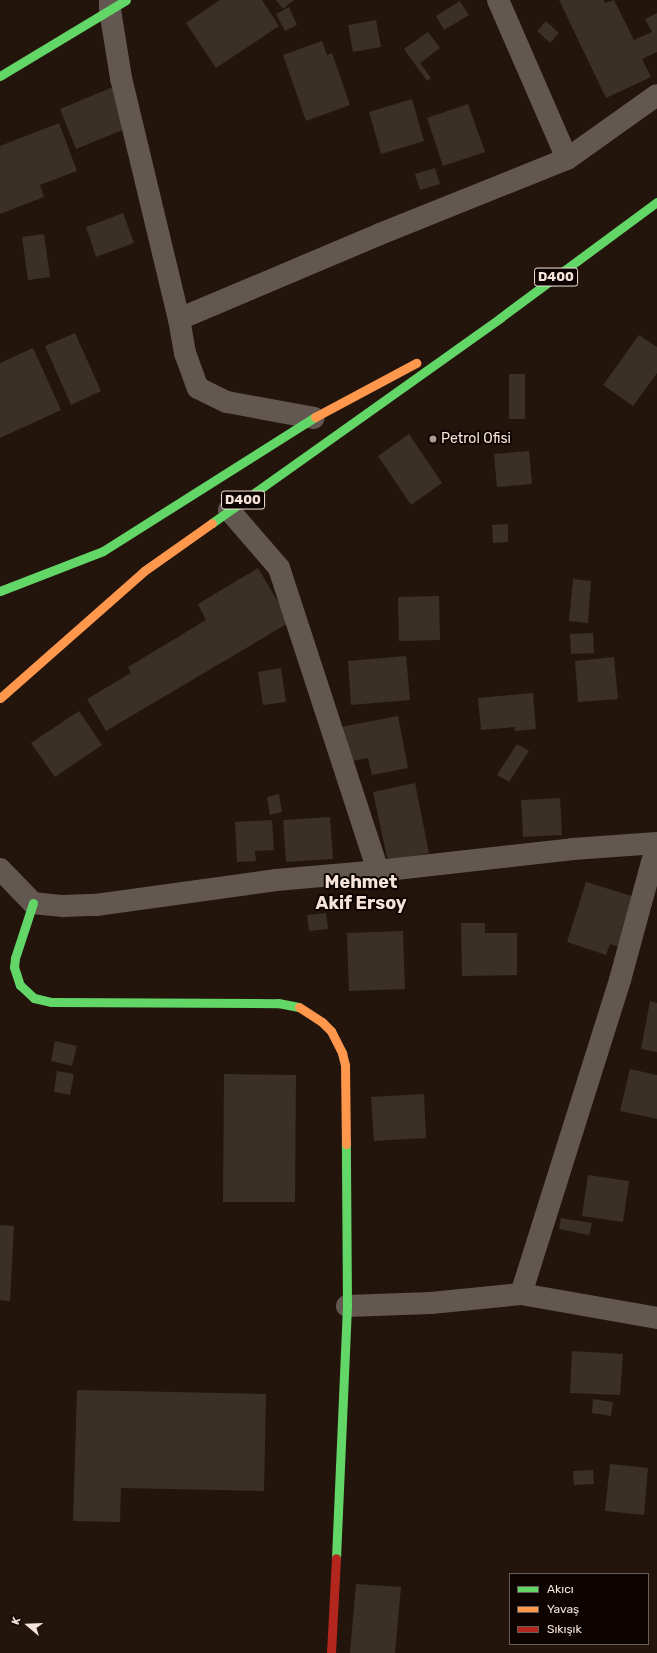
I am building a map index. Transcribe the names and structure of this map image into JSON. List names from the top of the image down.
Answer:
{
  "streets": {
    "main road": ["D400"]
  },
  "districts": ["Mehmet Akif Ersoy"],
  "places": ["Petrol Ofisi"],
  "legend": ["Akıcı", "Yavaş", "Sıkışık"],
  "north": "left"
}
